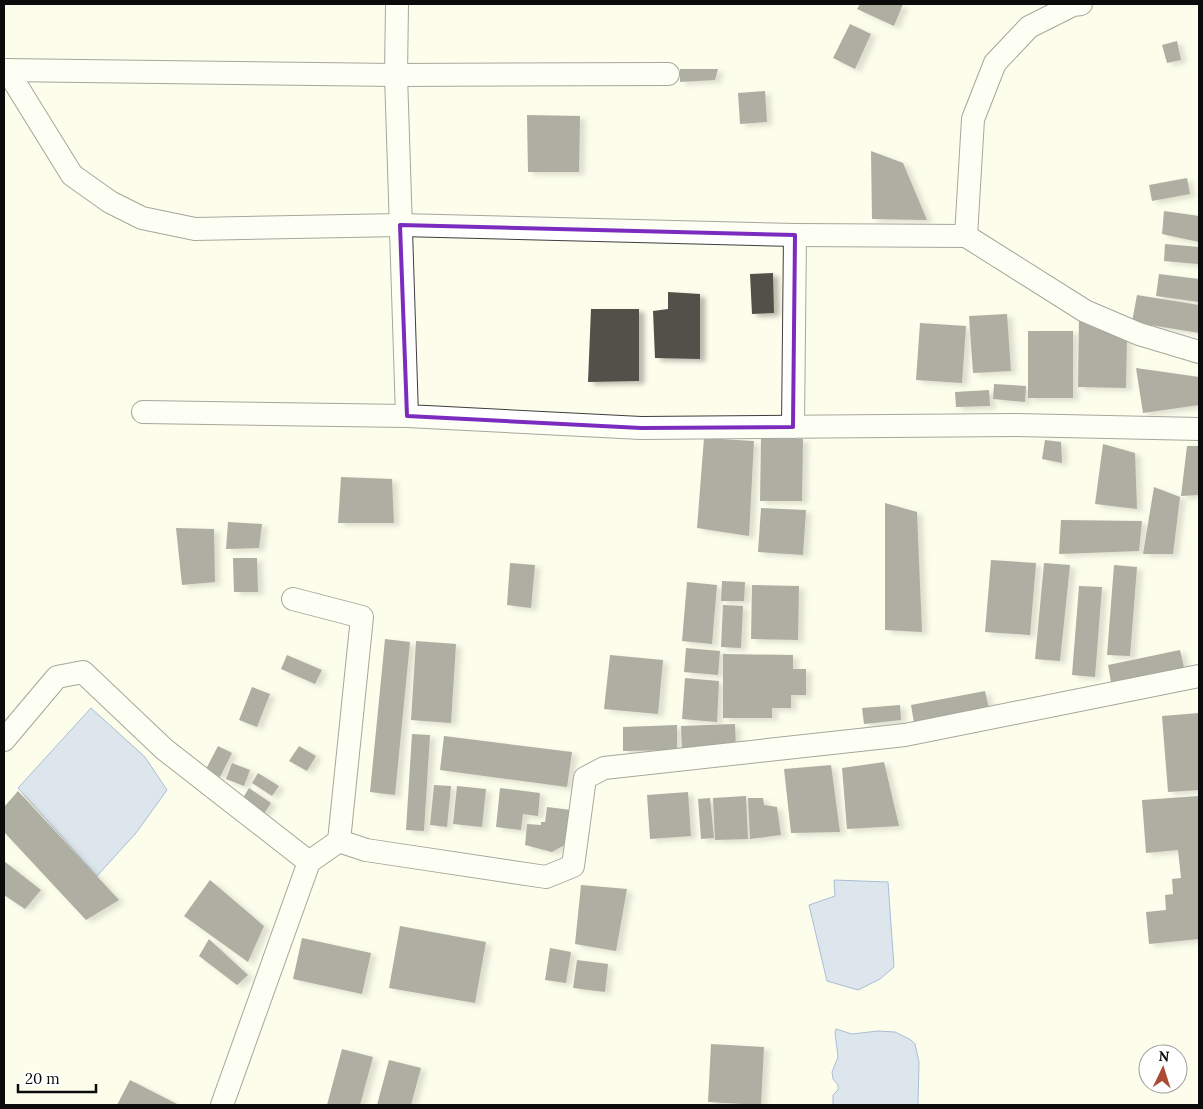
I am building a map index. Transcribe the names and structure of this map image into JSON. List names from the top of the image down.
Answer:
{
  "scale_bar": "20 m",
  "north": "top"
}
